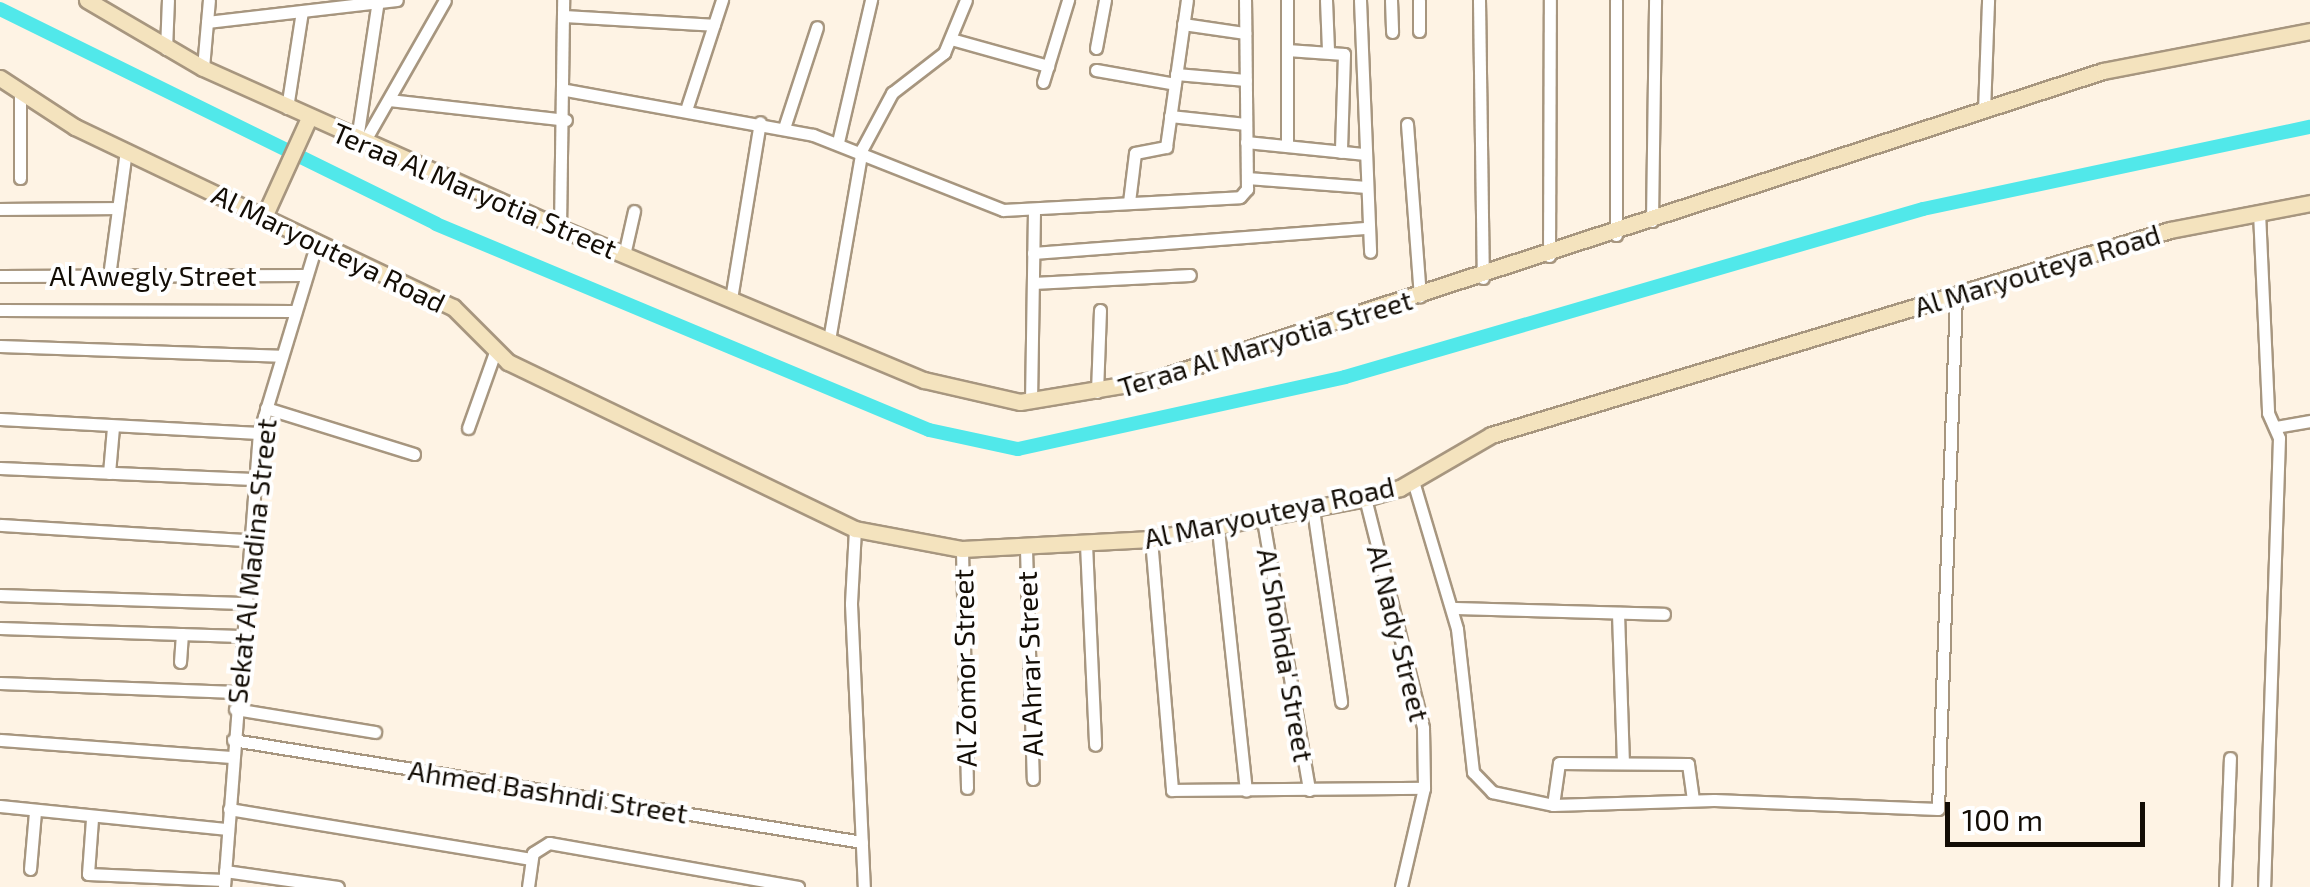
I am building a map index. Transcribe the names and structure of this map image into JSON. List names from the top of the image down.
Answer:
{
  "streets": {
    "street": [
      "Teraa Al Maryotia Street",
      "Al Maryouteya Road",
      "Al Awegly Street",
      "Sekat Al Madina Street",
      "Al Nady Street",
      "Al Shohda' Street",
      "Al Ahrar Street",
      "Al Zomor Street",
      "Ahmed Bashndi Street"
    ]
  },
  "crossings": [
    ["Al Maryouteya Road", "Sekat Al Madina Street"],
    ["Al Maryouteya Road", "Al Nady Street"],
    ["Al Maryouteya Road", "Al Shohda' Street"],
    ["Al Maryouteya Road", "Al Ahrar Street"],
    ["Al Maryouteya Road", "Al Zomor Street"],
    ["Al Awegly Street", "Sekat Al Madina Street"],
    ["Sekat Al Madina Street", "Ahmed Bashndi Street"]
  ],
  "scale_bar": "100 m"
}
